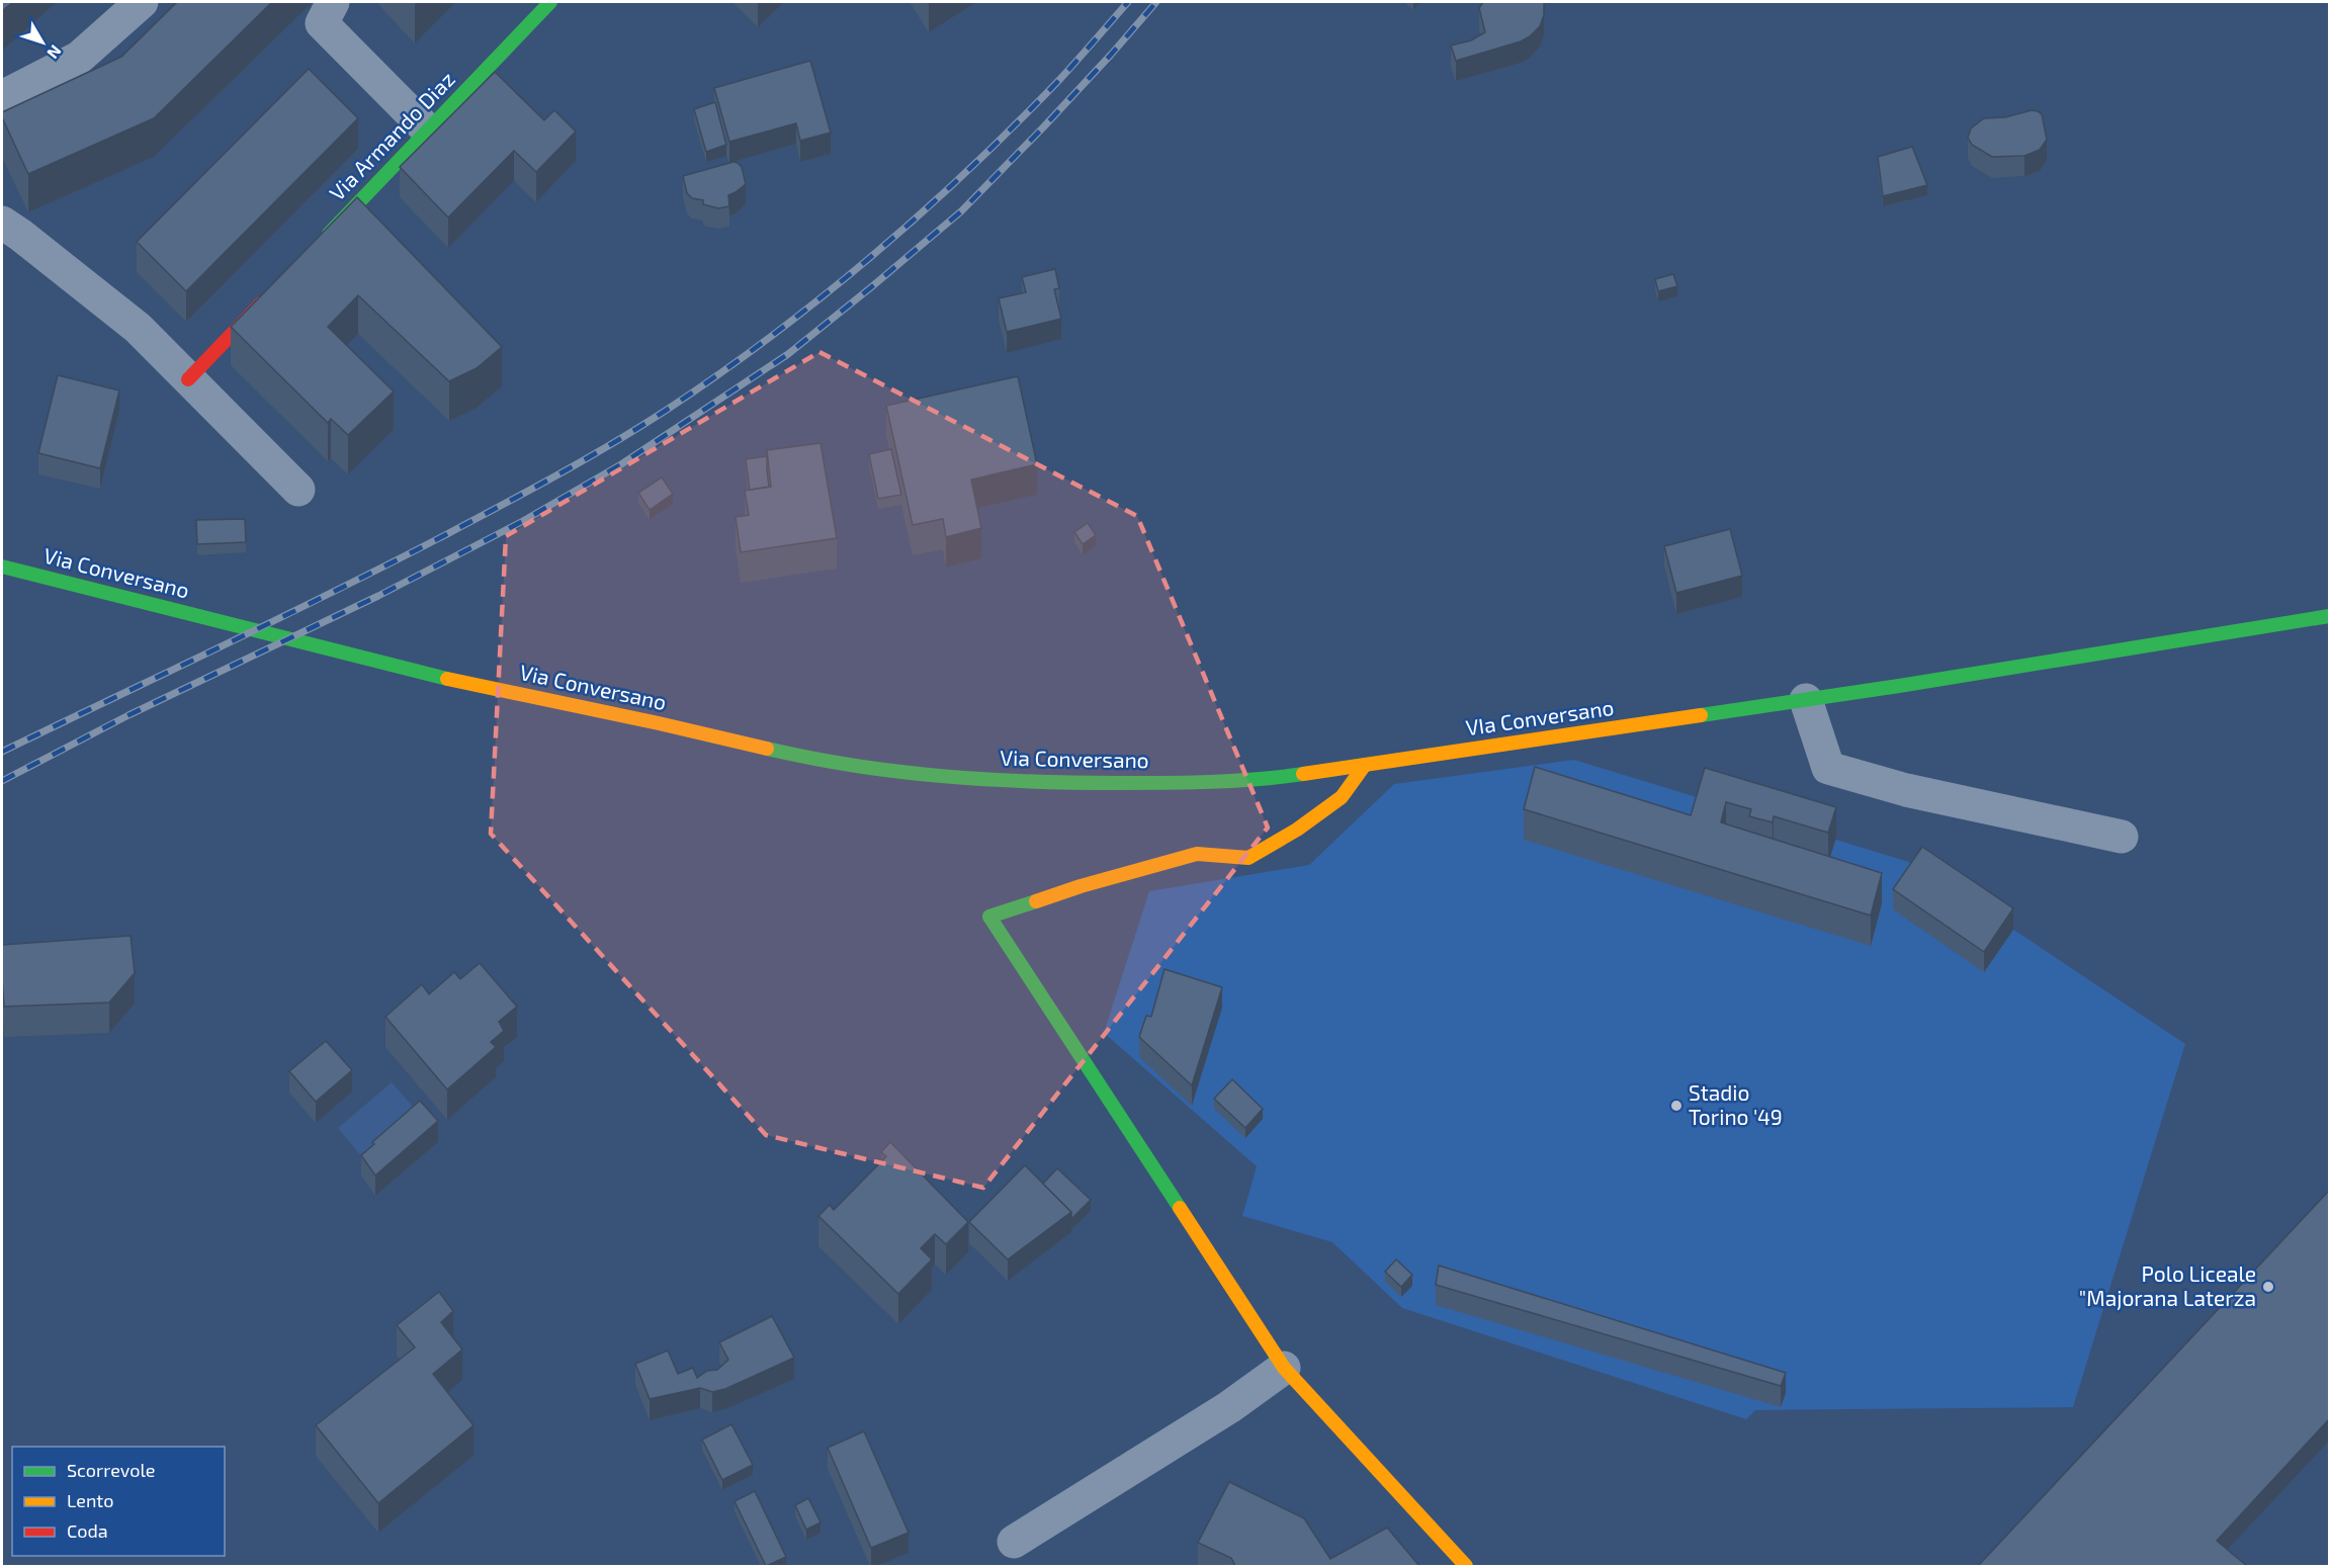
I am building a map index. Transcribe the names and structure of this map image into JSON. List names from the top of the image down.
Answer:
{
  "streets": {
    "main road": ["Via Armando Diaz", "Via Conversano", "VIa Conversano"]
  },
  "crossings": [
    ["Via Conversano", "VIa Conversano"]
  ],
  "places": ["Stadio Torino '49", "Polo Liceale \"Majorana Laterza"],
  "legend": ["Scorrevole", "Lento", "Coda"],
  "north": "bottom right"
}
